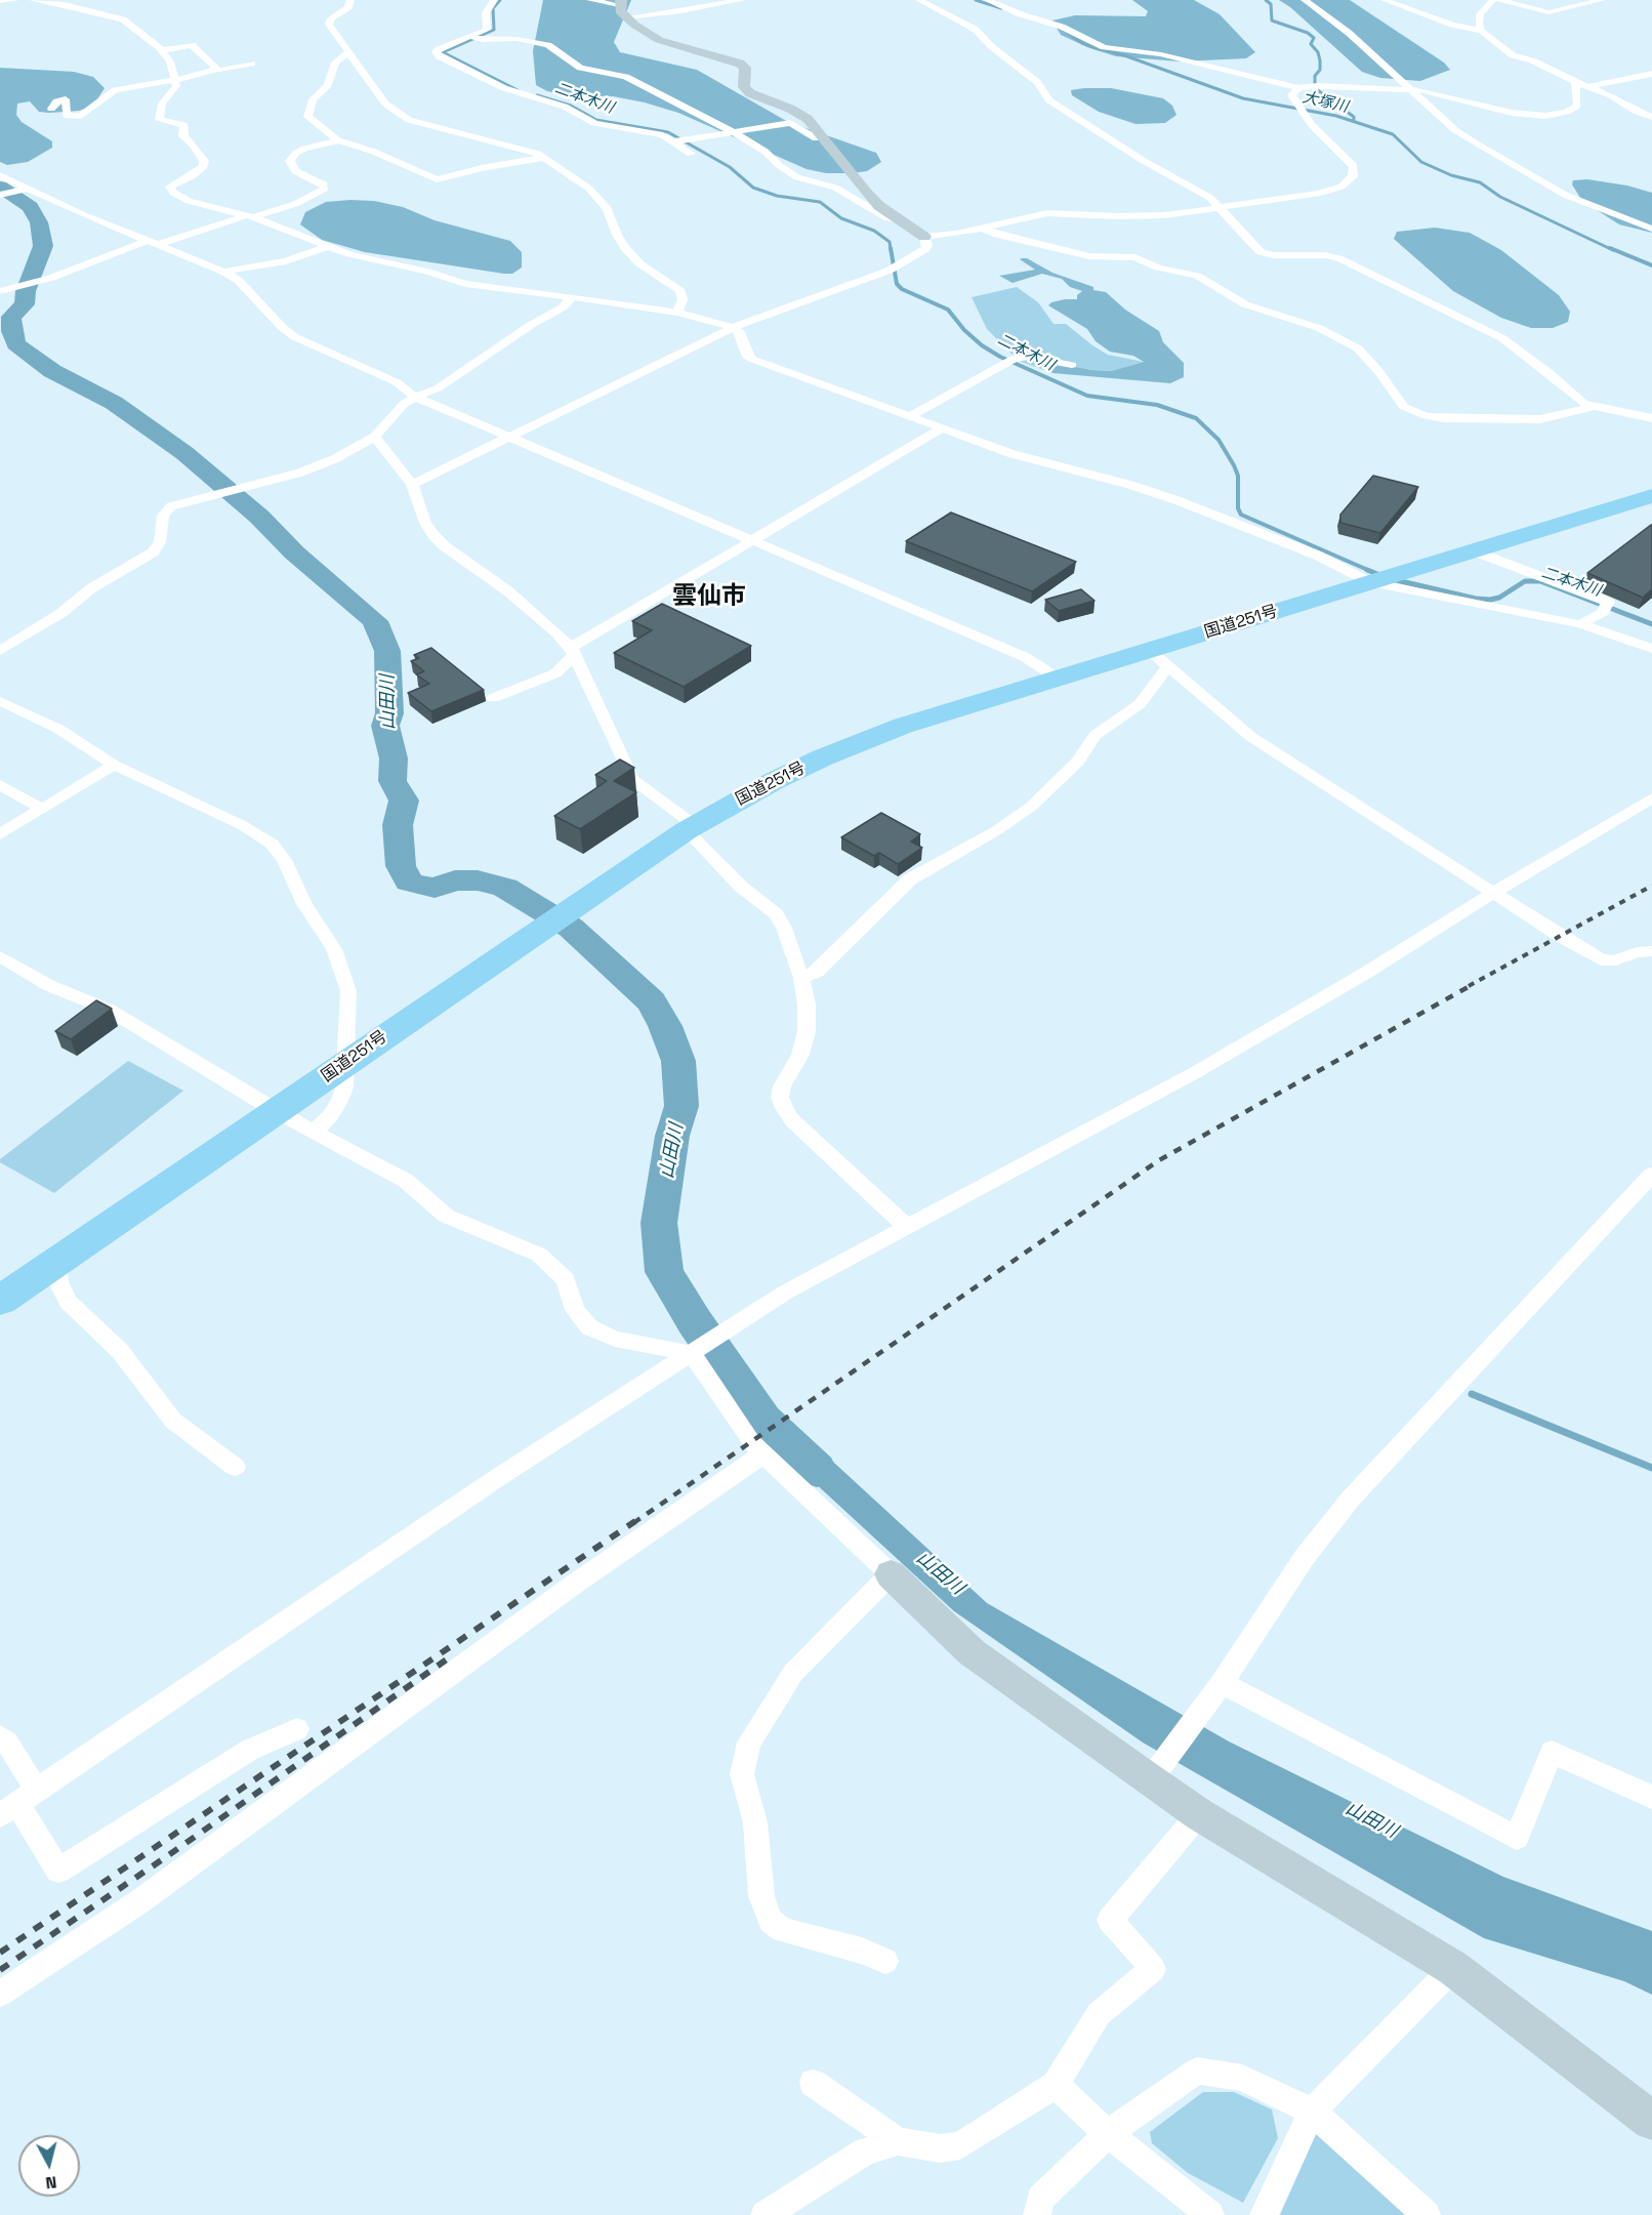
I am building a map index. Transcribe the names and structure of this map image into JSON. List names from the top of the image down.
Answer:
{
  "streets": {
    "highway": ["国道251号"]
  },
  "districts": ["雲仙市"],
  "water": ["二本木川", "大塚川", "山田川"],
  "north": "bottom"
}
